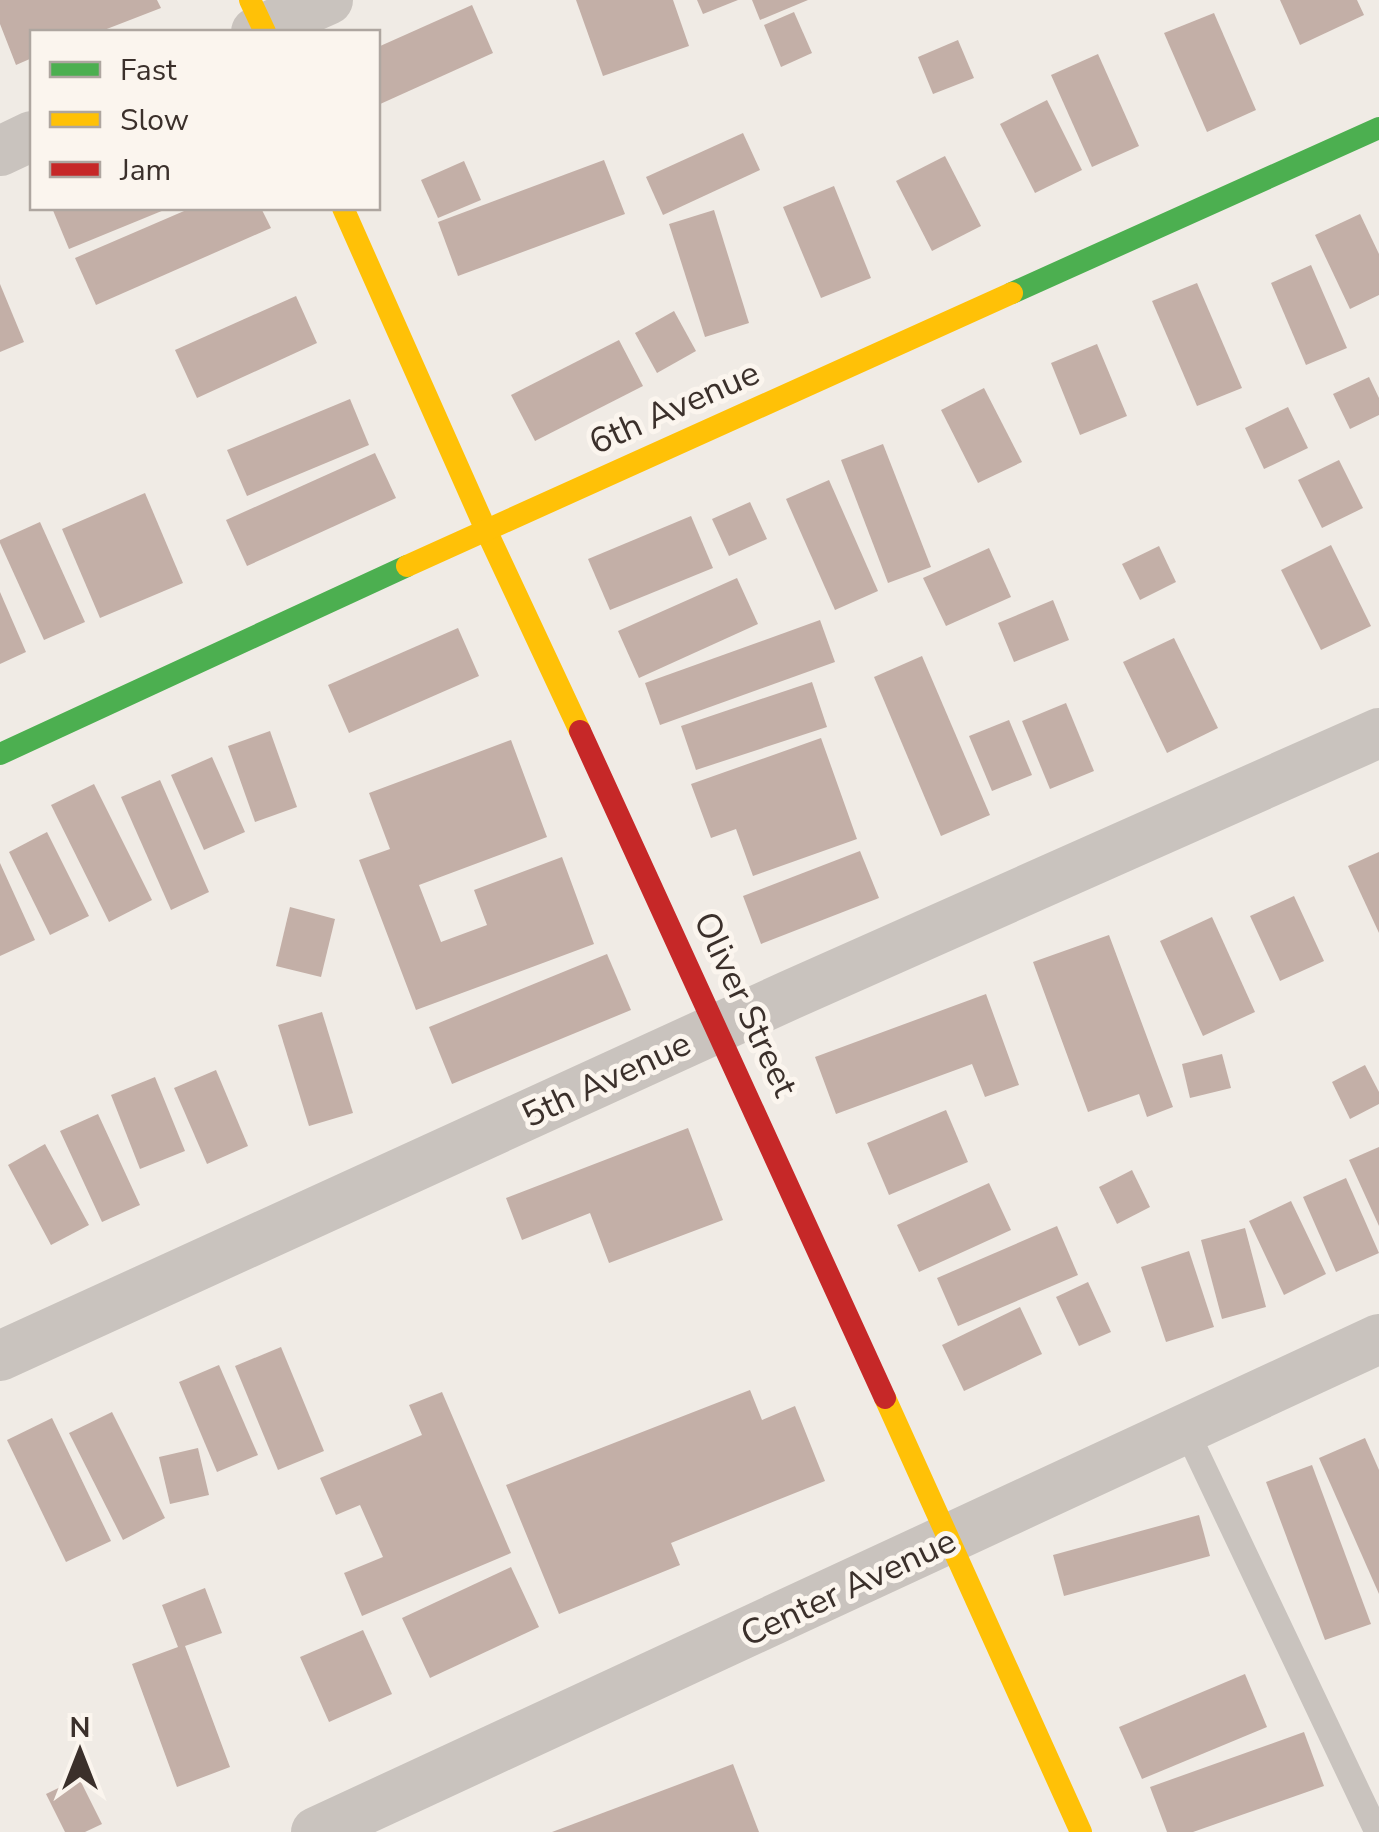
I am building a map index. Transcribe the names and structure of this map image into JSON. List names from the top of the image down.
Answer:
{
  "streets": {
    "main road": ["6th Avenue", "Oliver Street"],
    "street": ["5th Avenue", "Center Avenue"]
  },
  "crossings": [
    ["6th Avenue", "Oliver Street"],
    ["Oliver Street", "5th Avenue"],
    ["Oliver Street", "Center Avenue"]
  ],
  "legend": ["Fast", "Slow", "Jam"],
  "north": "top"
}
